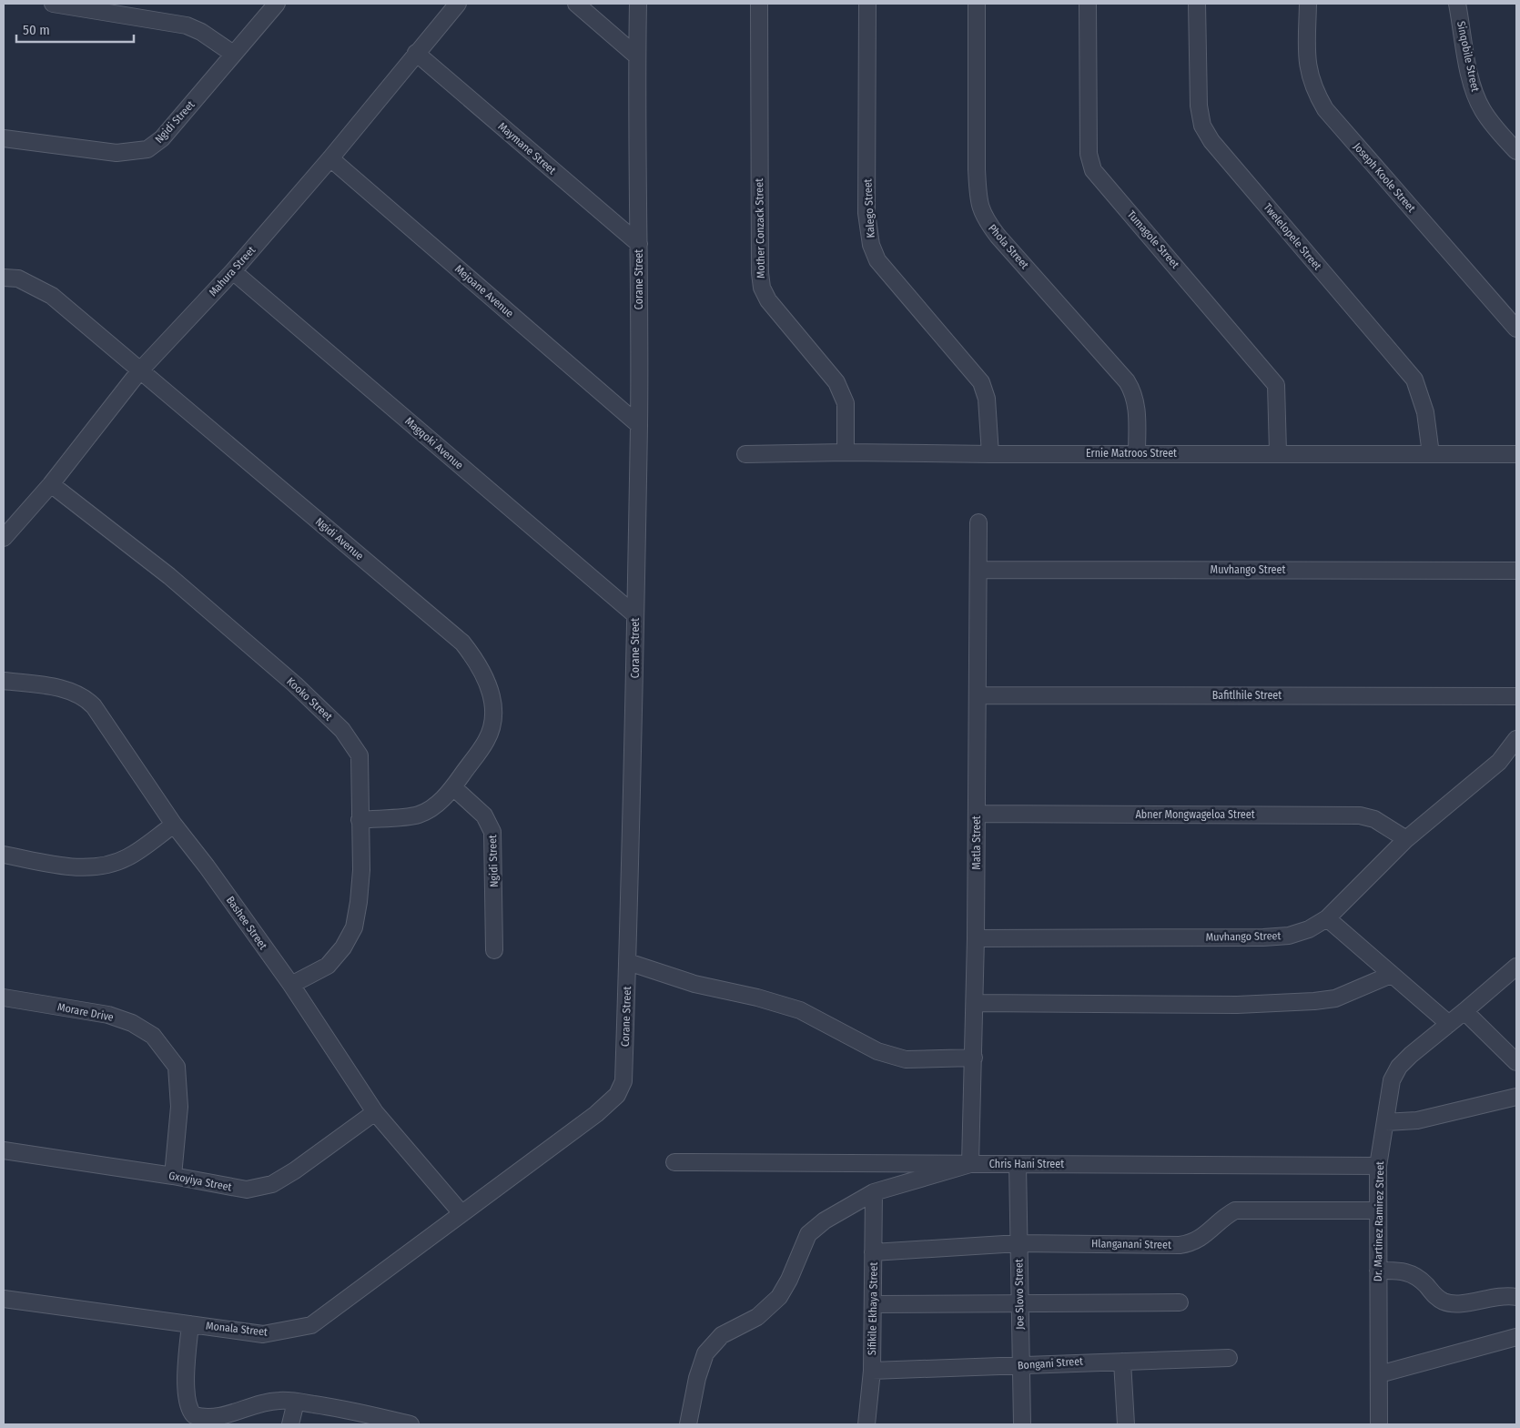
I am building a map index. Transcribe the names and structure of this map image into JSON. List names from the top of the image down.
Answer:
{
  "streets": {
    "street": [
      "Sinqobile Street",
      "Ngidi Street",
      "Maymane Street",
      "Joseph Koole Street",
      "Kalego Street",
      "Mother Conzack Street",
      "Twelelopele Street",
      "Tumagole Street",
      "Phola Street",
      "Mahura Street",
      "Corane Street",
      "Mejoane Avenue",
      "Magqoki Avenue",
      "Ernie Matroos Street",
      "Ngidi Avenue",
      "Muvhango Street",
      "Bafitlhile Street",
      "Kooko Street",
      "Abner Mongwageloa Street",
      "Matla Street",
      "Bashee Street",
      "Morare Drive",
      "Chris Hani Street",
      "Gxoyiya Street",
      "Dr. Martinez Ramirez Street",
      "Hlanganani Street",
      "Joe Slovo Street",
      "Sifikile Ekhaya Street",
      "Monala Street",
      "Bongani Street"
    ]
  },
  "crossings": [
    ["Ngidi Street", "Ngidi Avenue"],
    ["Maymane Street", "Mahura Street"],
    ["Maymane Street", "Corane Street"],
    ["Kalego Street", "Ernie Matroos Street"],
    ["Mother Conzack Street", "Ernie Matroos Street"],
    ["Twelelopele Street", "Ernie Matroos Street"],
    ["Tumagole Street", "Ernie Matroos Street"],
    ["Phola Street", "Ernie Matroos Street"],
    ["Mahura Street", "Mejoane Avenue"],
    ["Mahura Street", "Magqoki Avenue"],
    ["Mahura Street", "Ngidi Avenue"],
    ["Mahura Street", "Kooko Street"],
    ["Corane Street", "Mejoane Avenue"],
    ["Corane Street", "Magqoki Avenue"],
    ["Corane Street", "Bashee Street"],
    ["Corane Street", "Monala Street"],
    ["Ngidi Avenue", "Kooko Street"],
    ["Muvhango Street", "Abner Mongwageloa Street"],
    ["Muvhango Street", "Matla Street"],
    ["Bafitlhile Street", "Matla Street"],
    ["Kooko Street", "Bashee Street"],
    ["Abner Mongwageloa Street", "Matla Street"],
    ["Matla Street", "Chris Hani Street"],
    ["Bashee Street", "Gxoyiya Street"],
    ["Bashee Street", "Monala Street"],
    ["Morare Drive", "Gxoyiya Street"],
    ["Chris Hani Street", "Dr. Martinez Ramirez Street"],
    ["Chris Hani Street", "Joe Slovo Street"],
    ["Dr. Martinez Ramirez Street", "Hlanganani Street"],
    ["Hlanganani Street", "Joe Slovo Street"],
    ["Hlanganani Street", "Sifikile Ekhaya Street"],
    ["Joe Slovo Street", "Bongani Street"],
    ["Sifikile Ekhaya Street", "Bongani Street"]
  ],
  "scale_bar": "50 m"
}
